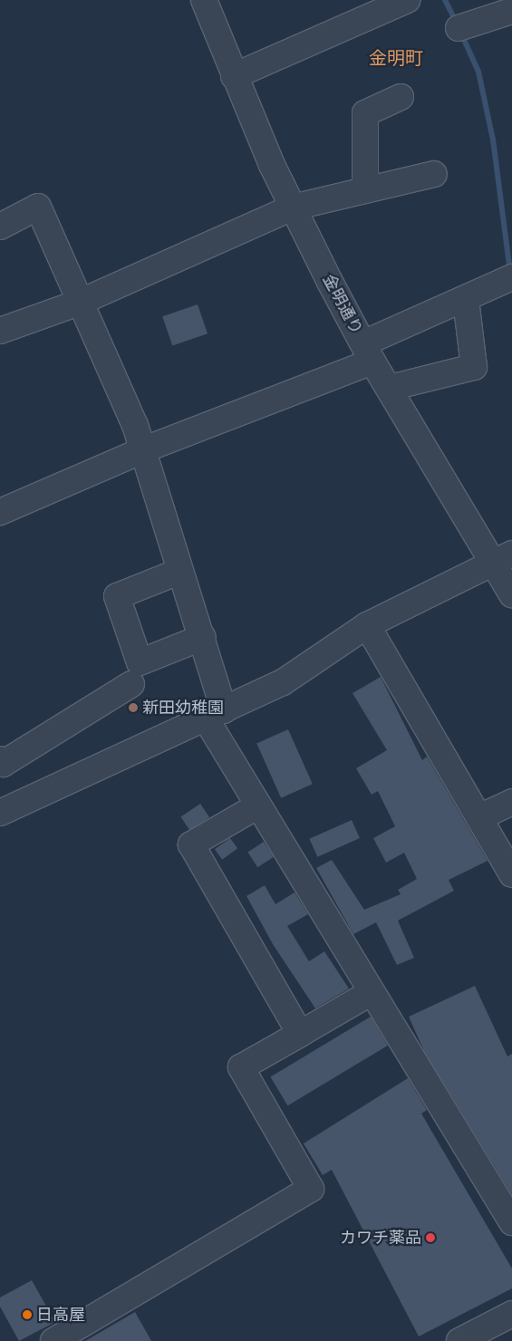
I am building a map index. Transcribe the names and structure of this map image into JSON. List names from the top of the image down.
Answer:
{
  "streets": {
    "street": ["金明通り"]
  },
  "districts": ["金明町"],
  "places": ["新田幼稚園", "カワチ薬品", "日高屋"]
}
